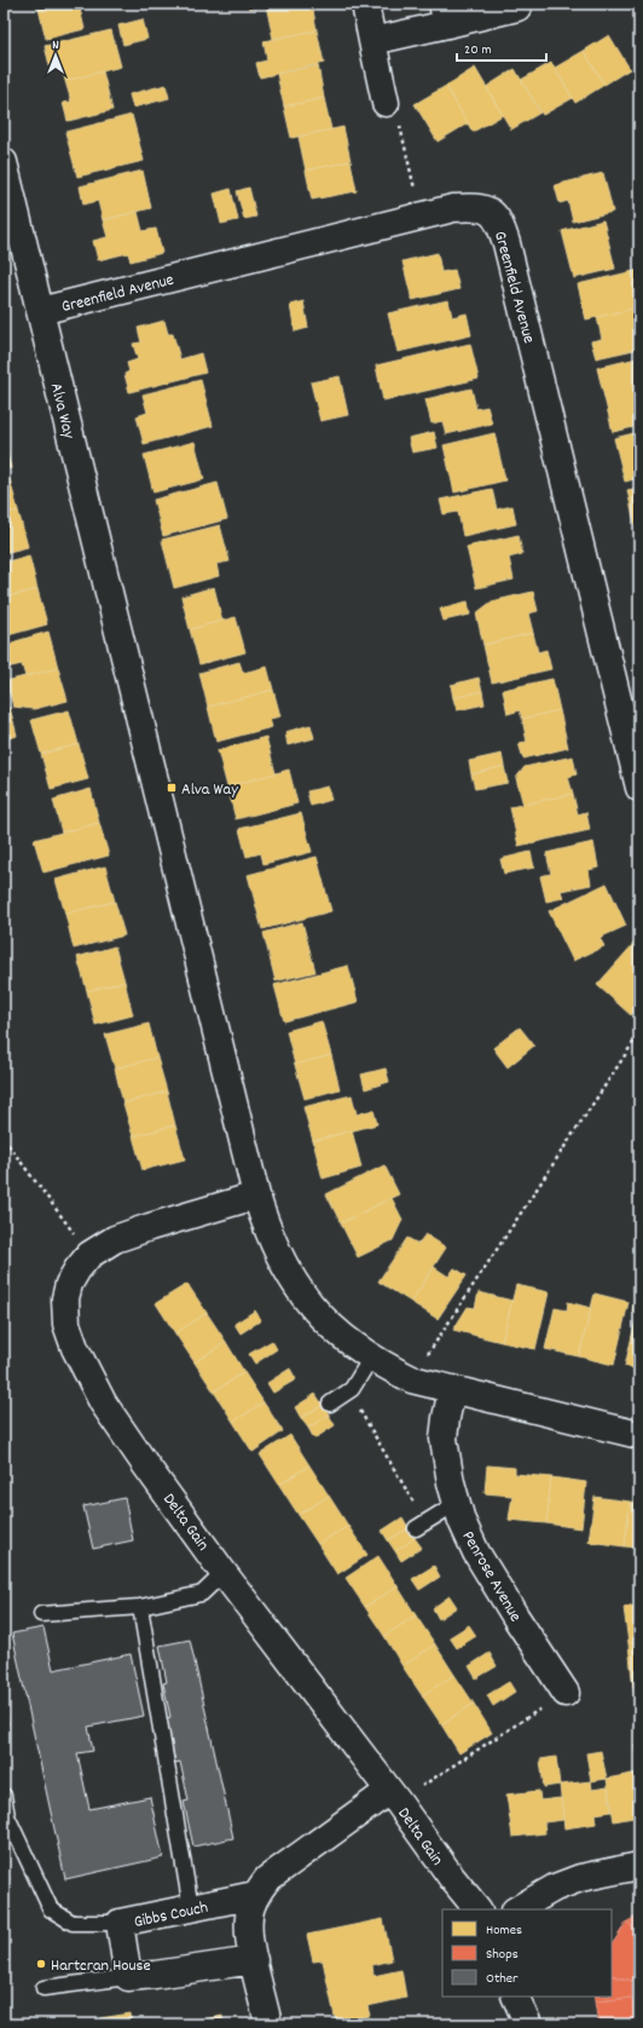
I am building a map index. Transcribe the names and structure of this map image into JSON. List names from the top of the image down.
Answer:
{
  "streets": {
    "street": [
      "Greenfield Avenue",
      "Alva Way",
      "Delta Gain",
      "Penrose Avenue",
      "Gibbs Couch"
    ]
  },
  "crossings": [
    ["Greenfield Avenue", "Alva Way"],
    ["Alva Way", "Delta Gain"]
  ],
  "places": {
    "transit": ["Alva Way"],
    "other": ["Hartcran House"]
  },
  "legend": ["Homes", "Shops", "Other"],
  "scale_bar": "20 m",
  "north": "top"
}
